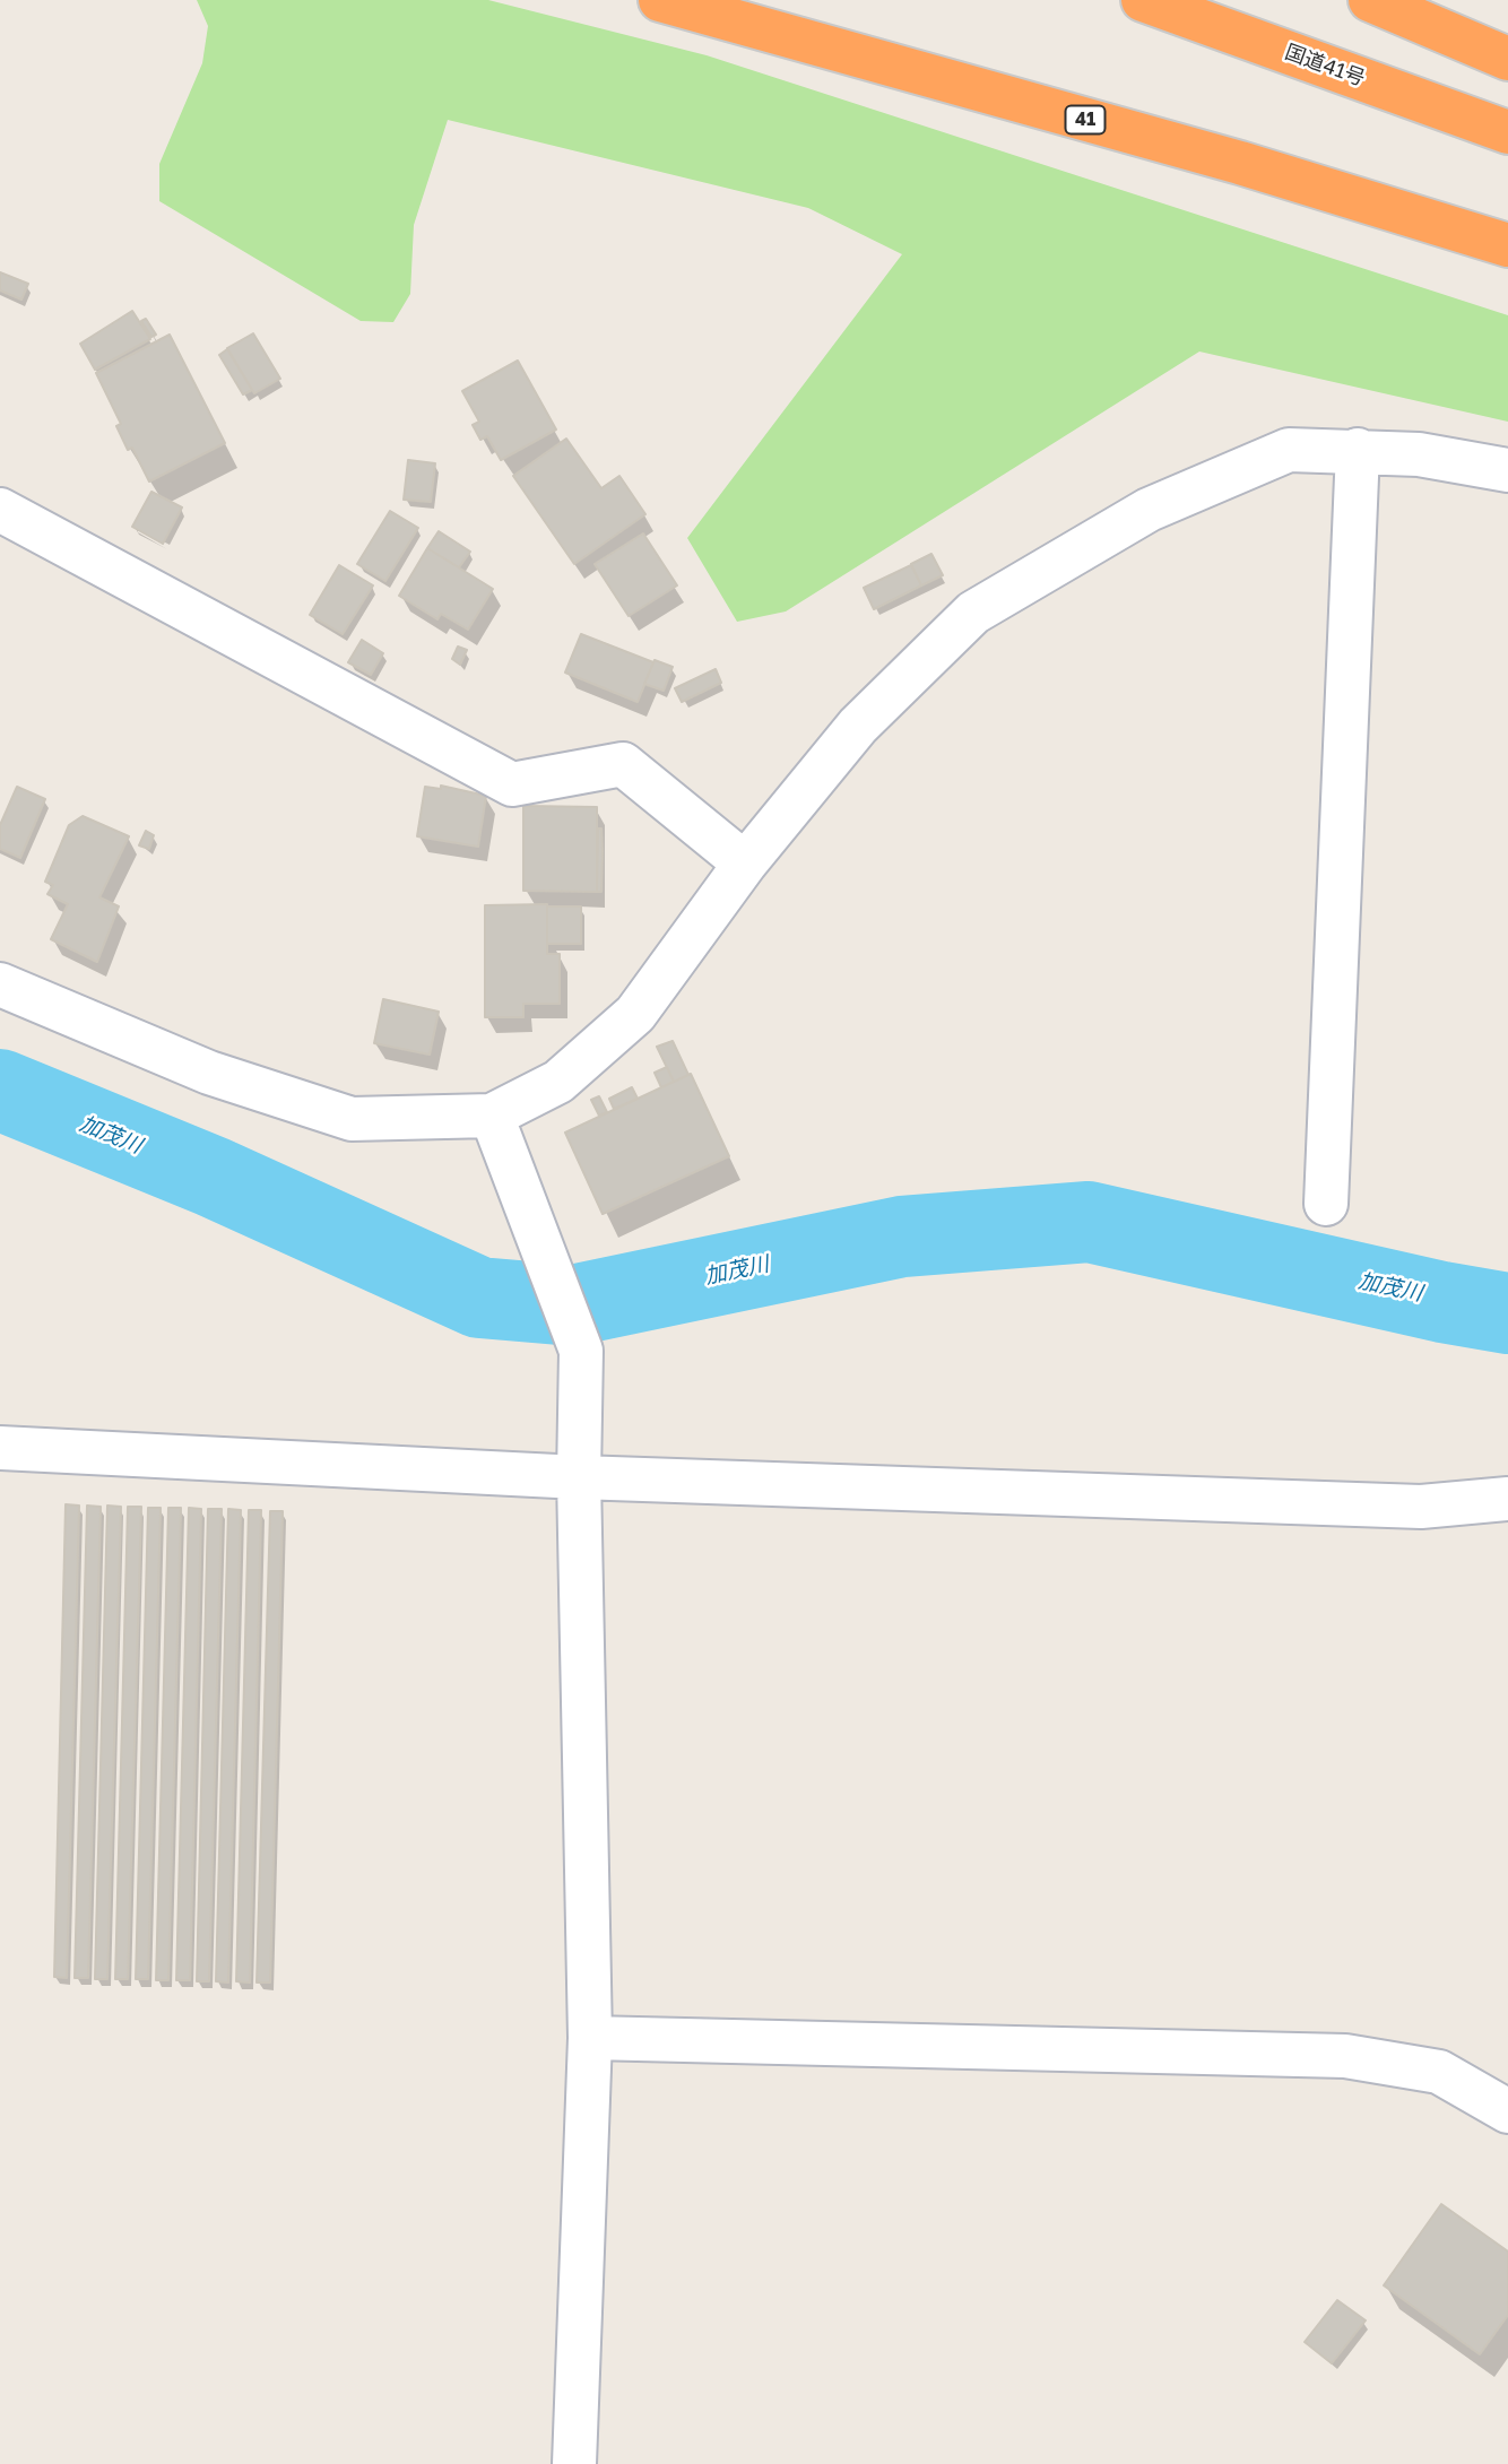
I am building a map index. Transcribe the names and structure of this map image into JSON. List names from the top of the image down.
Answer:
{
  "streets": {
    "highway": ["国道41号", "41"]
  },
  "water": ["加茂川"]
}
